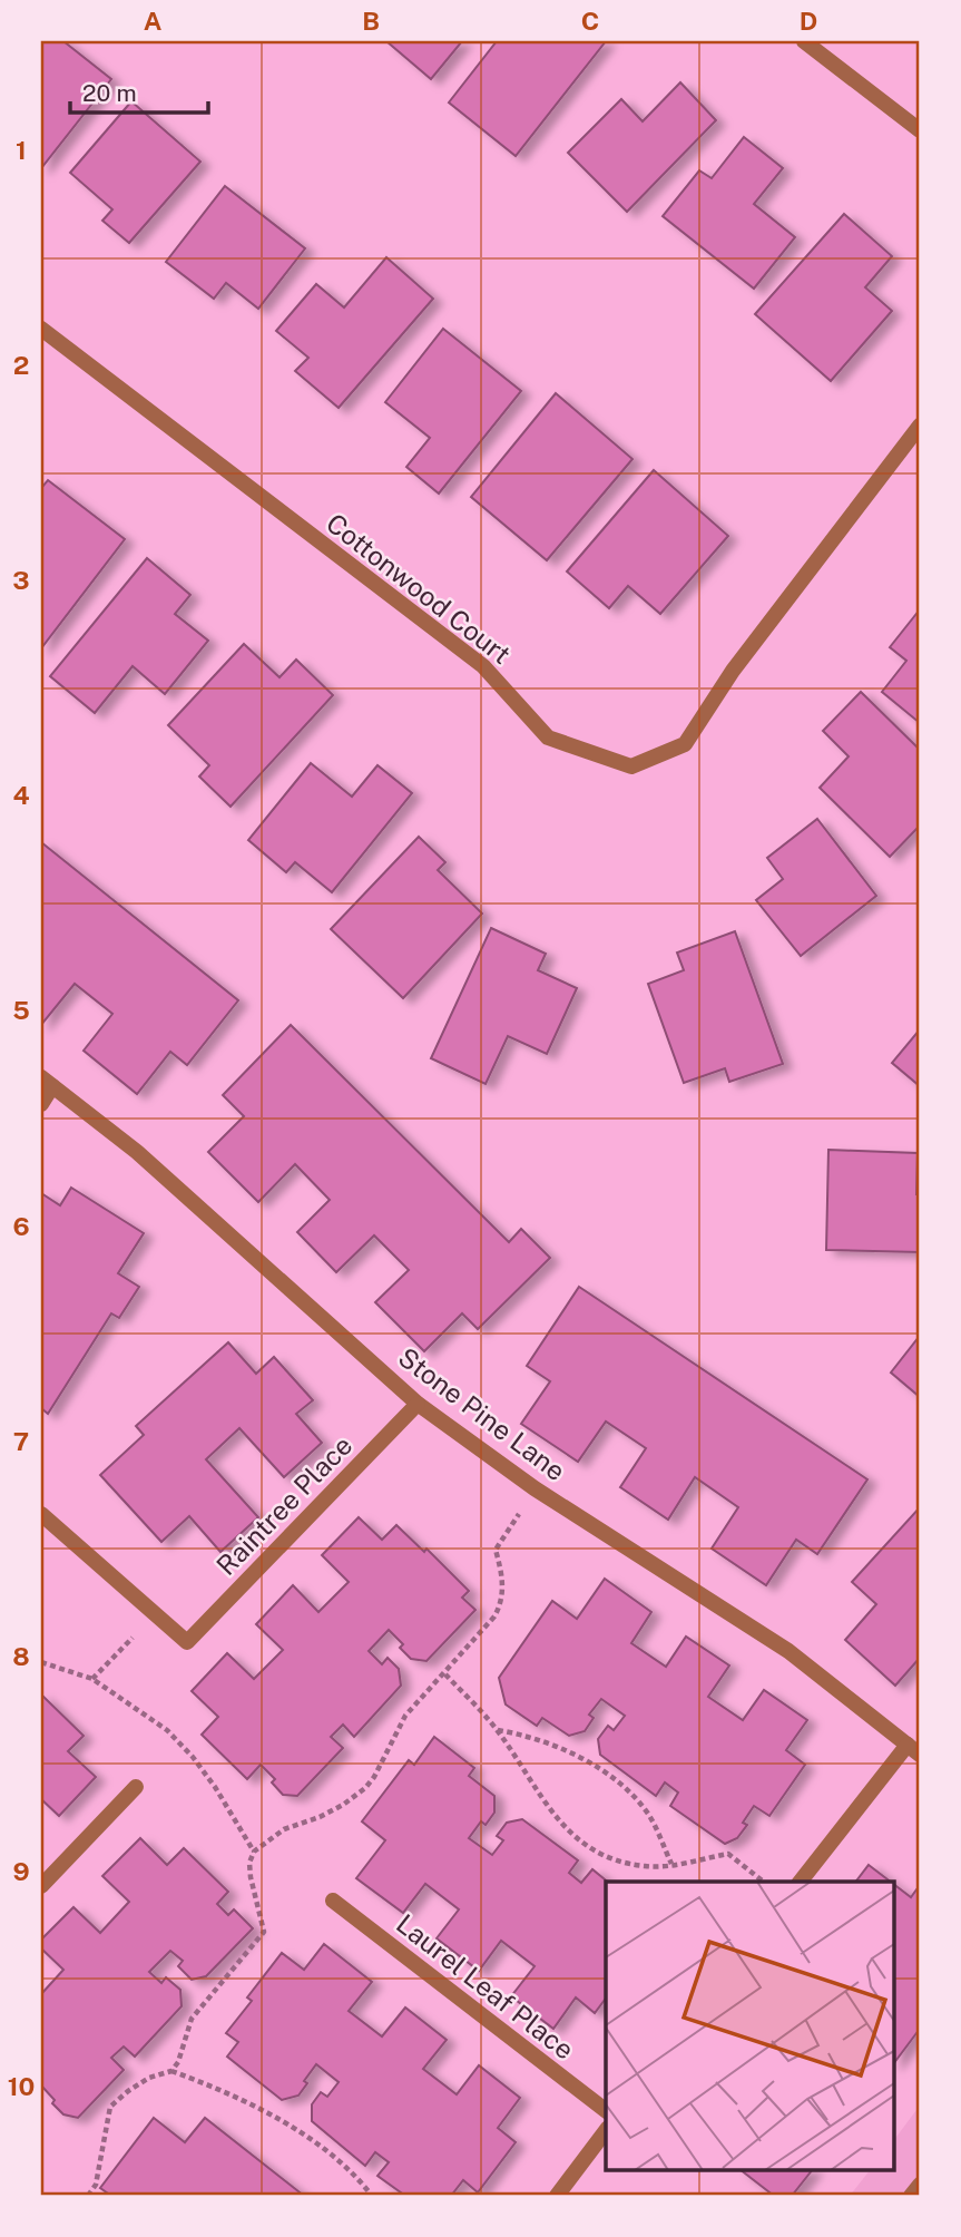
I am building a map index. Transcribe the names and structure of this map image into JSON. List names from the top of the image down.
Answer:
{
  "streets": {
    "street": [
      "Cottonwood Court",
      "Stone Pine Lane",
      "Raintree Place",
      "Laurel Leaf Place"
    ]
  },
  "crossings": [
    ["Stone Pine Lane", "Raintree Place"]
  ],
  "scale_bar": "20 m",
  "grid": {
    "columns": [
      "A",
      "B",
      "C",
      "D"
    ],
    "rows": [
      "1",
      "2",
      "3",
      "4",
      "5",
      "6",
      "7",
      "8",
      "9",
      "10"
    ]
  }
}
